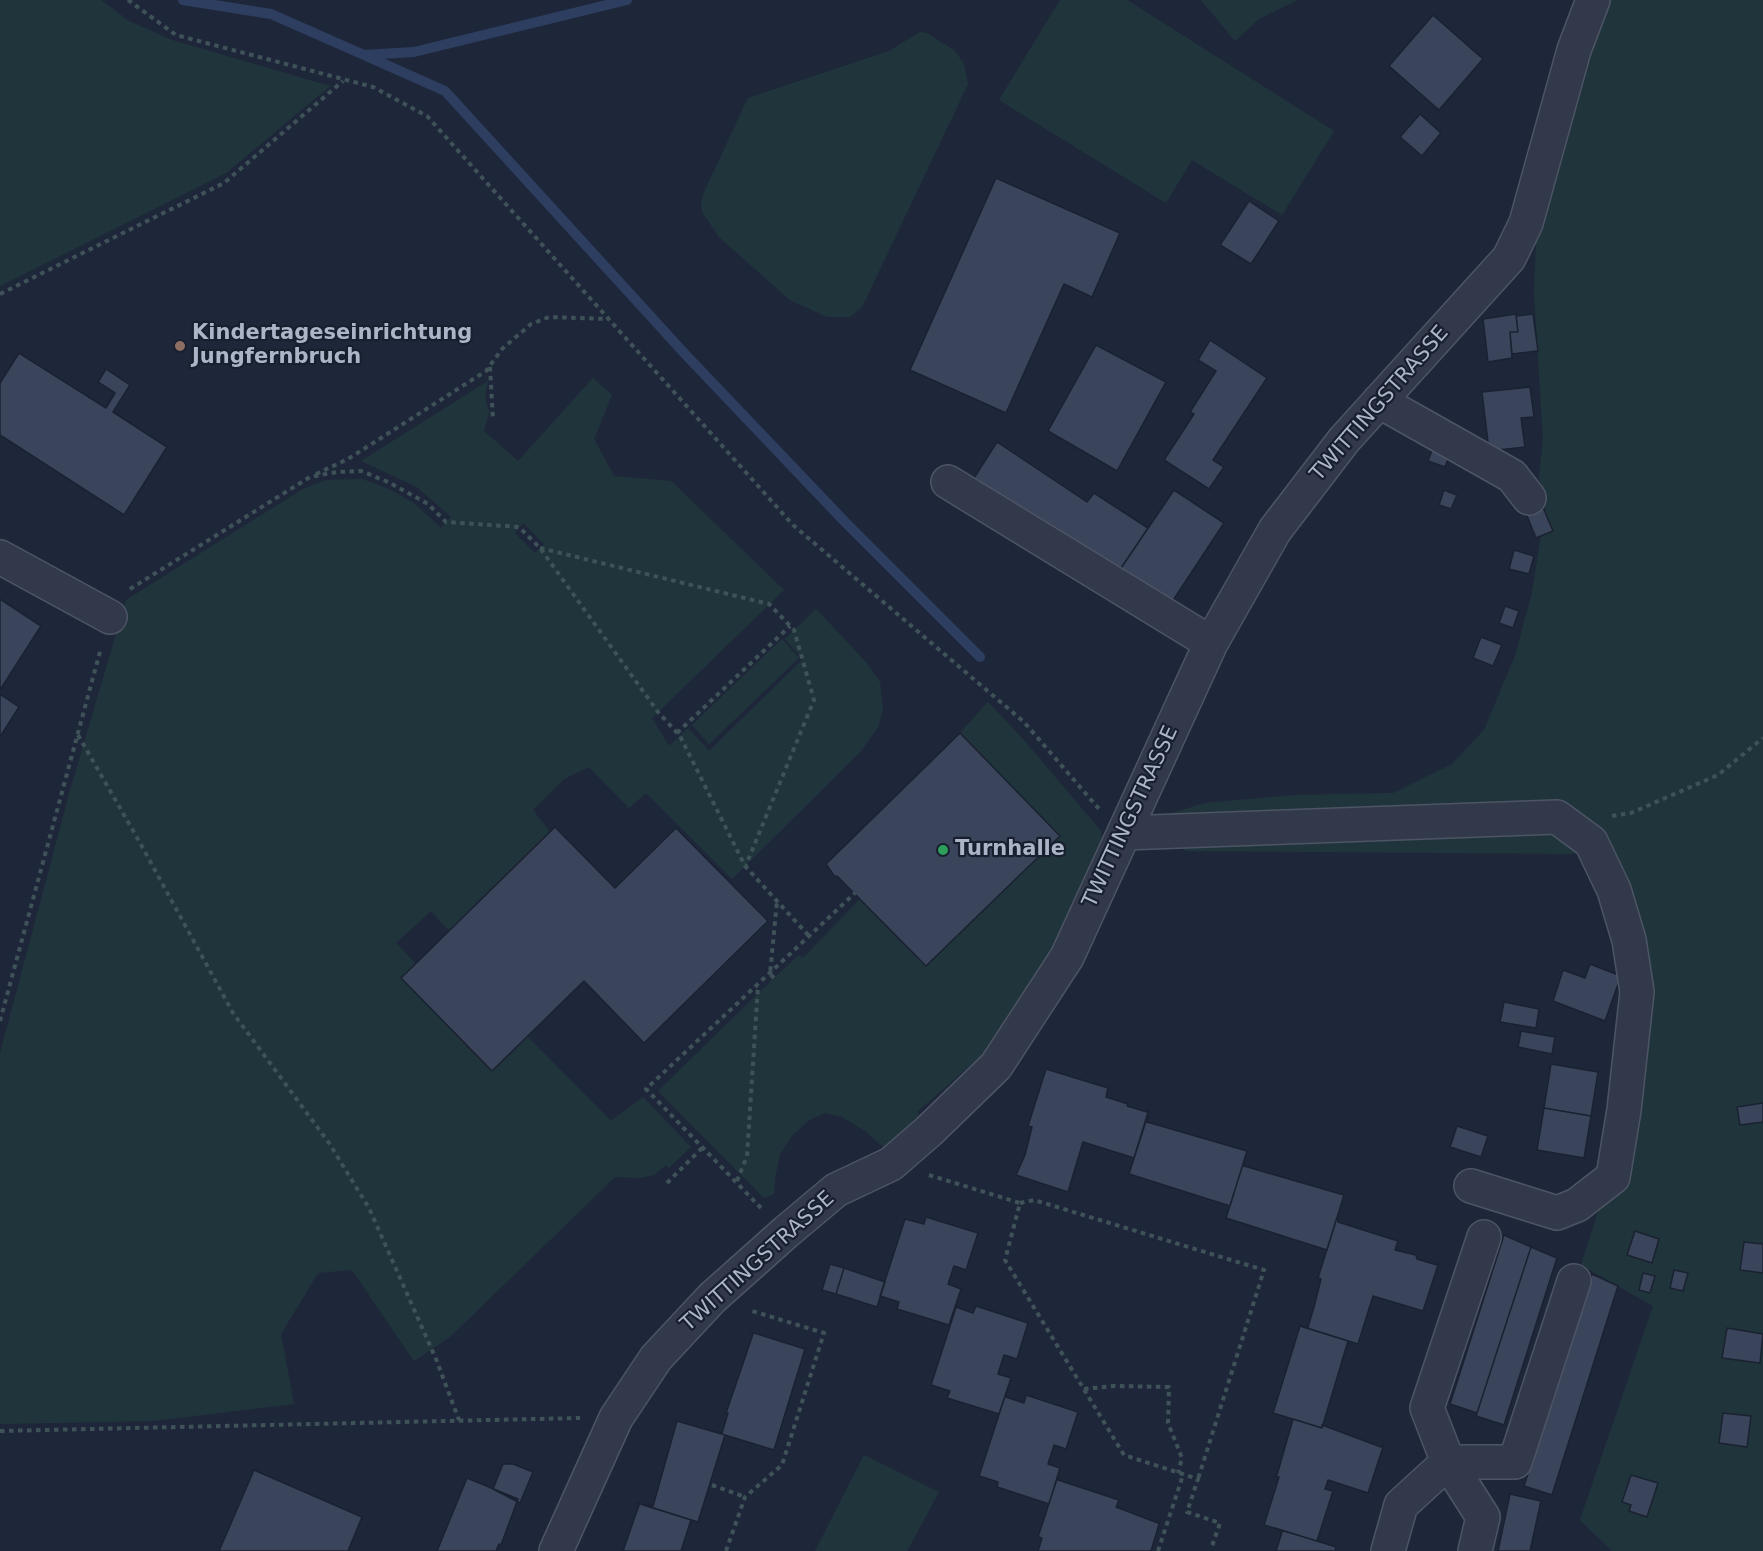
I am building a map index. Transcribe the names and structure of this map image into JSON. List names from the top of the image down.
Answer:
{
  "streets": {
    "street": ["TWITTINGSTRASSE"]
  },
  "places": ["Kindertageseinrichtung Jungfernbruch", "Turnhalle"]
}
